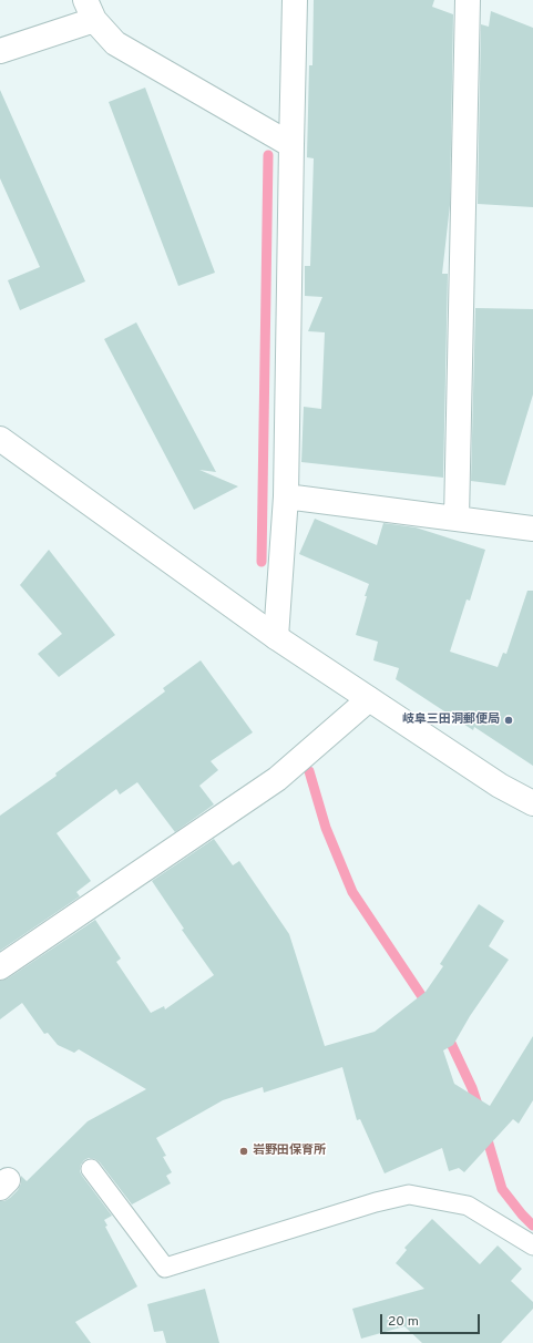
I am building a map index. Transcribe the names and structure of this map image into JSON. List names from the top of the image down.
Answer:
{
  "places": ["岐阜三田洞郵便局", "岩野田保育所"],
  "scale_bar": "20 m"
}
